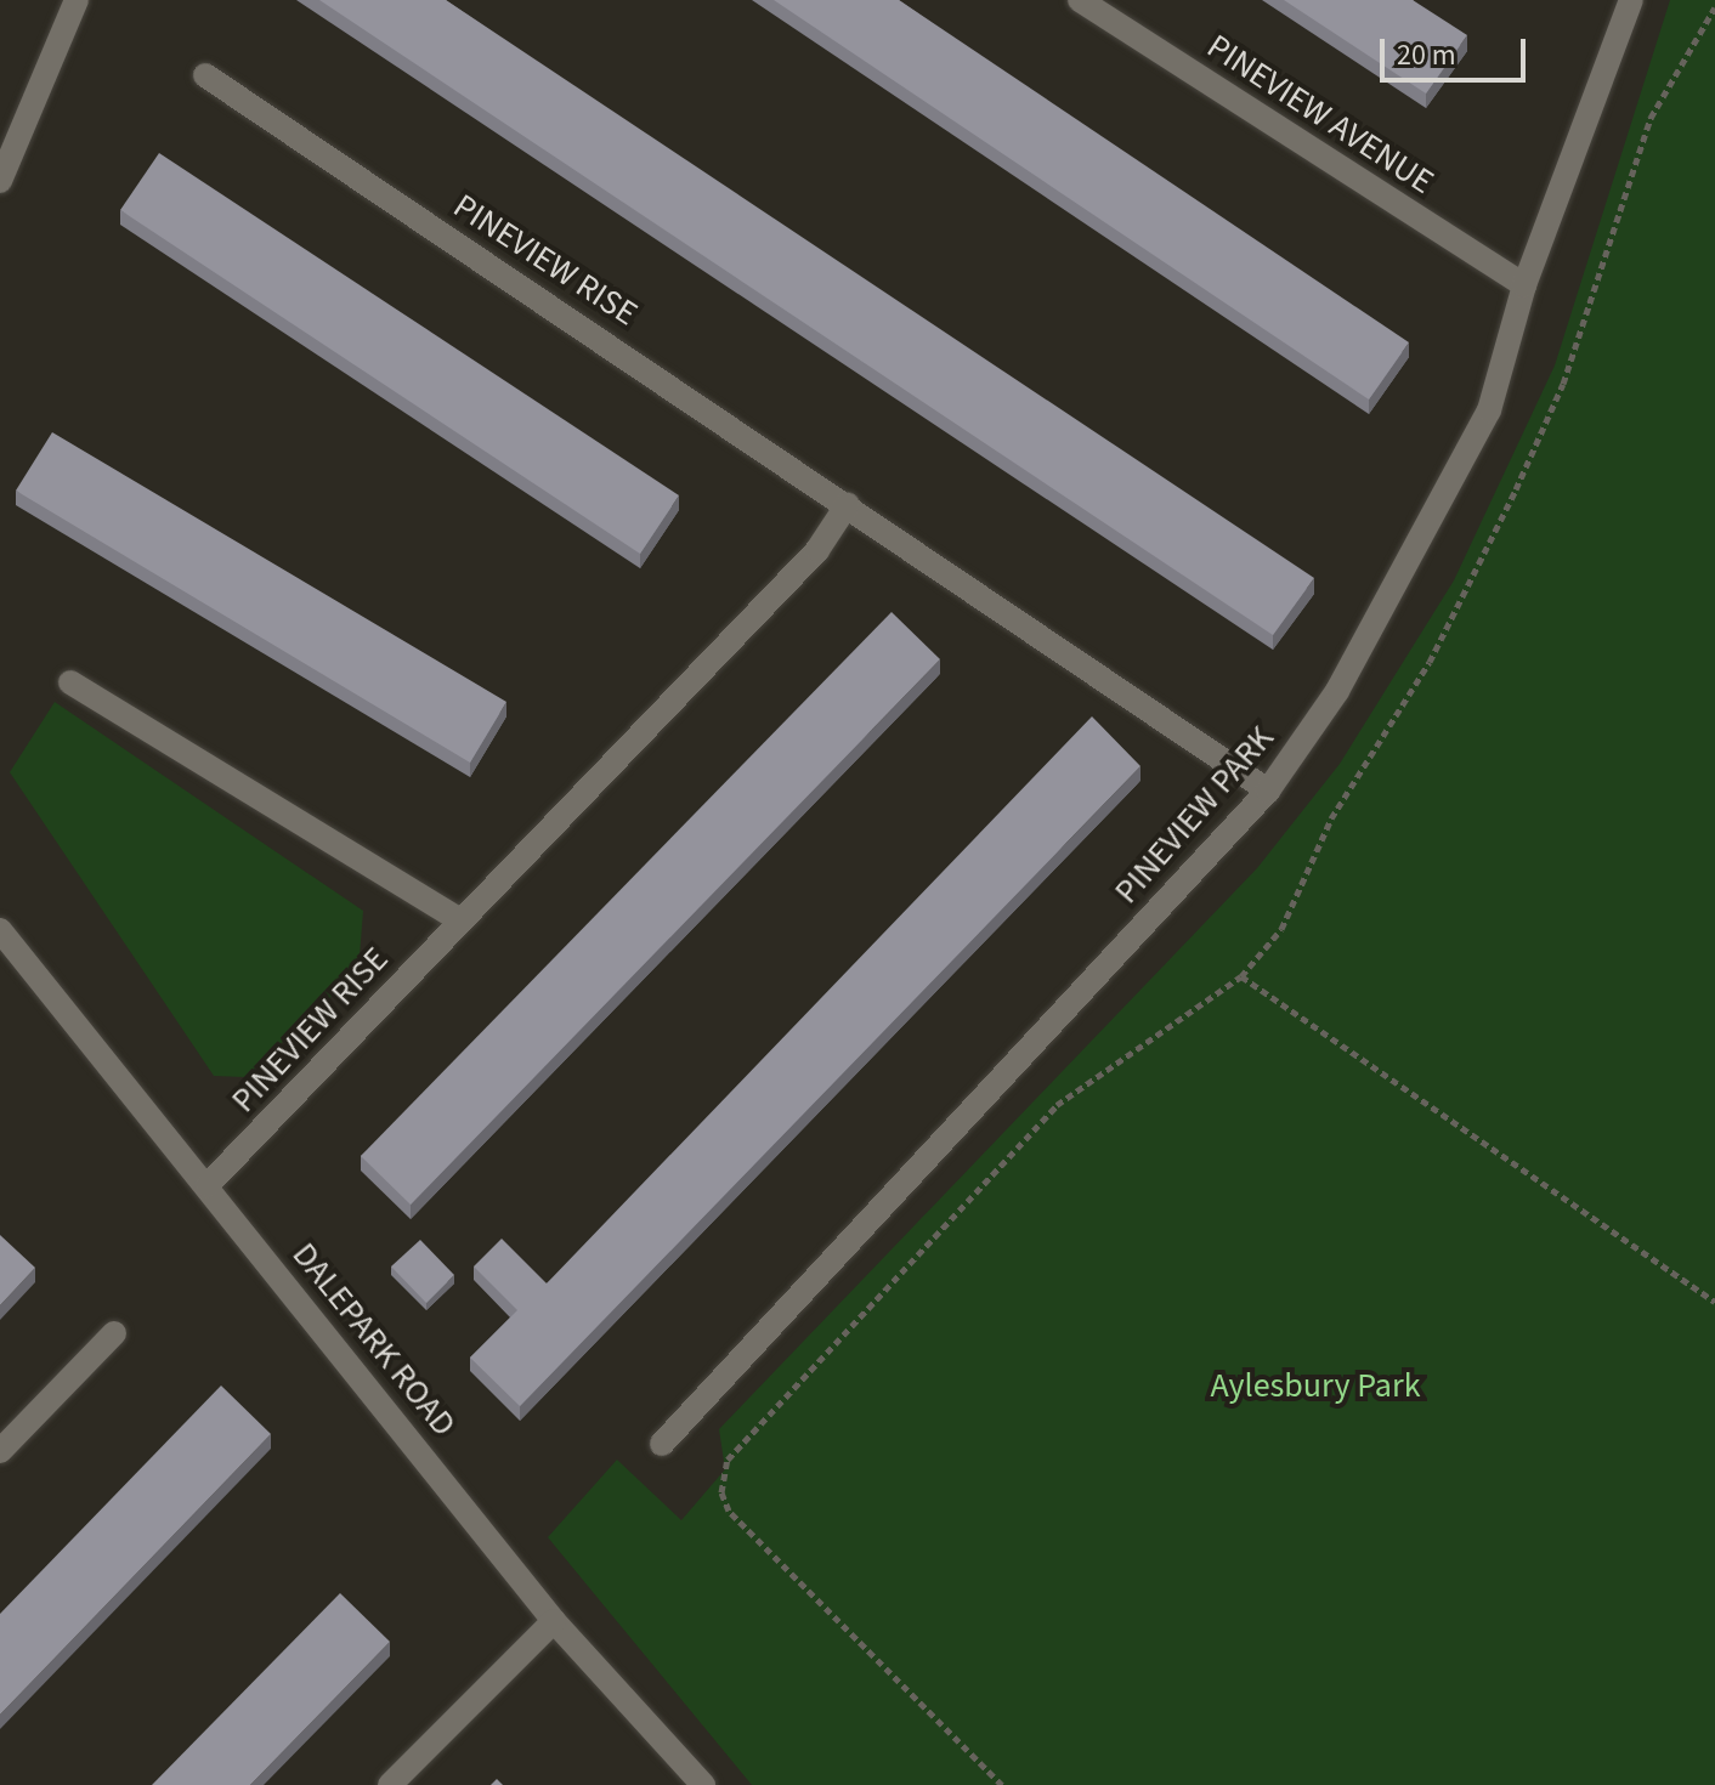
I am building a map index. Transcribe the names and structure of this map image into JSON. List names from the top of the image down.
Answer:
{
  "streets": {
    "street": [
      "PINEVIEW AVENUE",
      "PINEVIEW RISE",
      "PINEVIEW PARK",
      "DALEPARK ROAD"
    ]
  },
  "crossings": [
    ["PINEVIEW AVENUE", "PINEVIEW PARK"],
    ["PINEVIEW RISE", "PINEVIEW PARK"],
    ["PINEVIEW RISE", "DALEPARK ROAD"]
  ],
  "parks": ["Aylesbury Park"],
  "scale_bar": "20 m"
}
